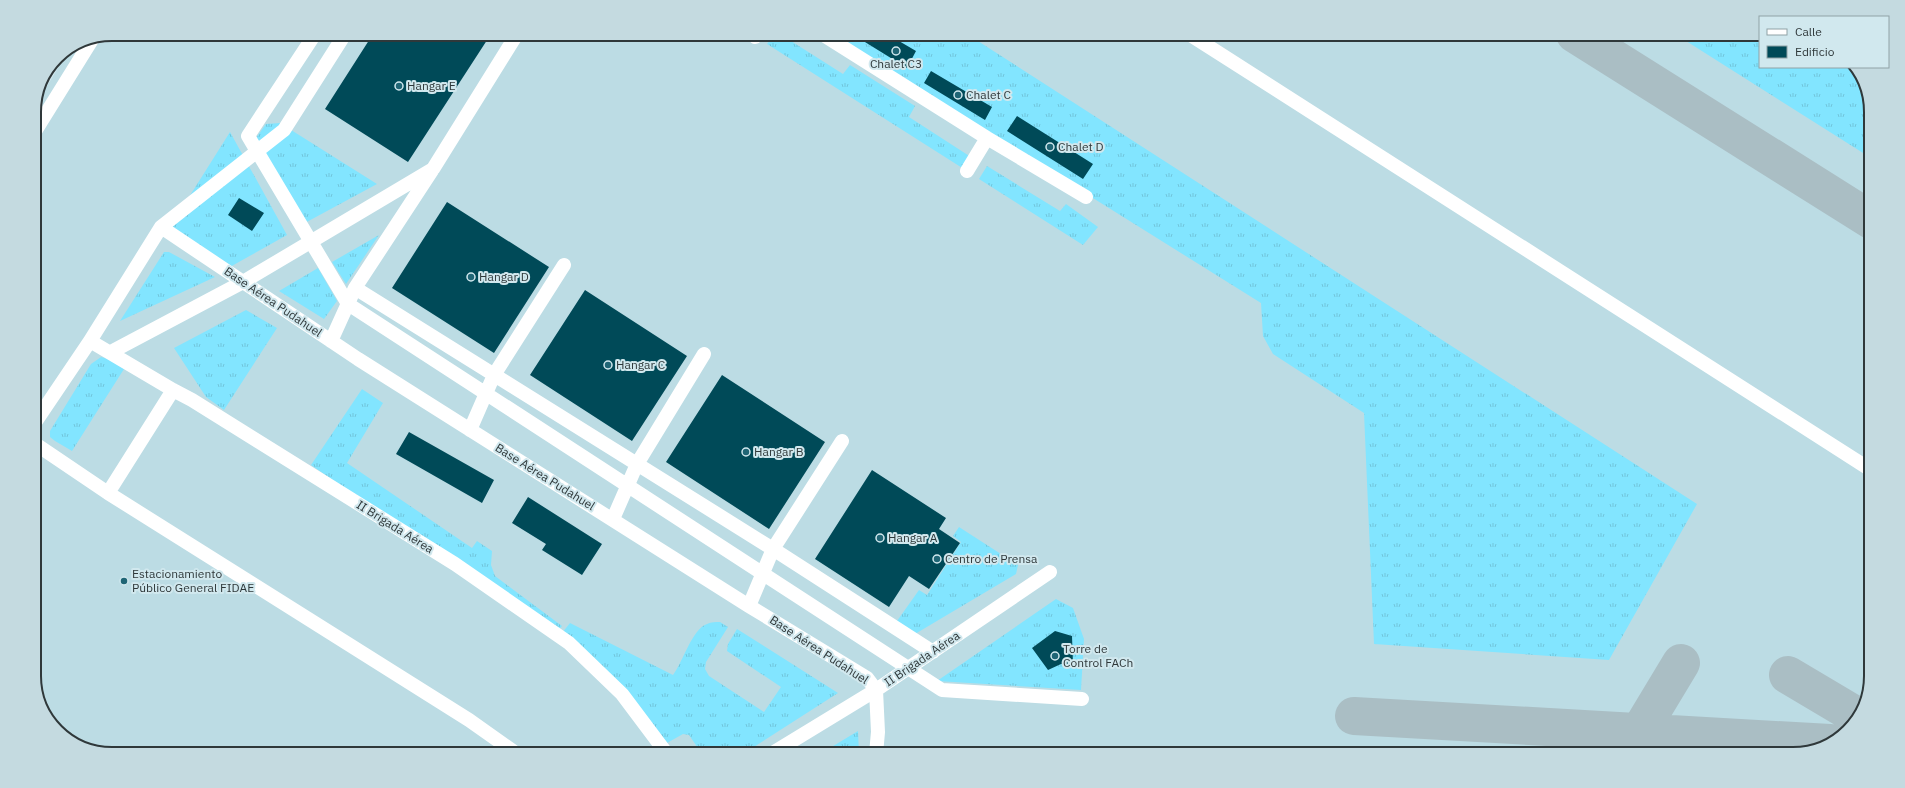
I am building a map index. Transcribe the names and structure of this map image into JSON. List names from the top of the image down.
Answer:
{
  "streets": {
    "street": ["Base Aérea Pudahuel", "II Brigada Aérea"]
  },
  "crossings": [
    ["Base Aérea Pudahuel", "II Brigada Aérea"]
  ],
  "places": [
    "Chalet C3",
    "Hangar E",
    "Chalet C",
    "Chalet D",
    "Hangar D",
    "Hangar C",
    "Hangar B",
    "Hangar A",
    "Centro de Prensa",
    "Estacionamiento Público General FIDAE",
    "Torre de Control FACh"
  ],
  "legend": ["Calle", "Edificio"]
}
